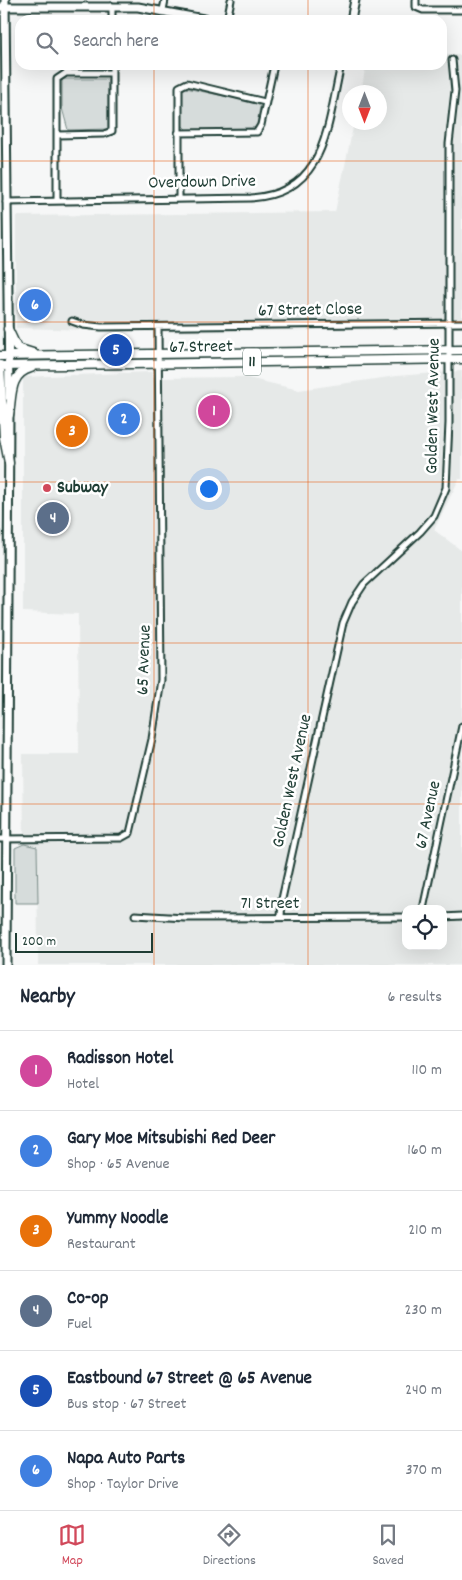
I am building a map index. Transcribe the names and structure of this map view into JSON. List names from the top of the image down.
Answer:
{
  "streets": {
    "main road": ["67 Street", "11"],
    "street": [
      "Overdown Drive",
      "67 Street Close",
      "Golden West Avenue",
      "65 Avenue",
      "67 Avenue",
      "71 Street"
    ]
  },
  "crossings": [
    ["67 Street Close", "Golden West Avenue"],
    ["67 Street", "Golden West Avenue"],
    ["67 Street", "65 Avenue"],
    ["Golden West Avenue", "71 Street"]
  ],
  "places": ["Subway"],
  "scale_bar": "200 m",
  "north": "bottom",
  "page": {
    "search": "Search here",
    "pins": [
      "6",
      "5",
      "1",
      "2",
      "3",
      "4"
    ],
    "scale": "200 m",
    "heading": ["Nearby", "6 results"],
    "list": [
      {
        "mark": "1",
        "name": "Radisson Hotel",
        "note": "Hotel",
        "value": "110 m"
      },
      {
        "mark": "2",
        "name": "Gary Moe Mitsubishi Red Deer",
        "note": "Shop · 65 Avenue",
        "value": "160 m"
      },
      {
        "mark": "3",
        "name": "Yummy Noodle",
        "note": "Restaurant",
        "value": "210 m"
      },
      {
        "mark": "4",
        "name": "Co-op",
        "note": "Fuel",
        "value": "230 m"
      },
      {
        "mark": "5",
        "name": "Eastbound 67 Street @ 65 Avenue",
        "note": "Bus stop · 67 Street",
        "value": "240 m"
      },
      {
        "mark": "6",
        "name": "Napa Auto Parts",
        "note": "Shop · Taylor Drive",
        "value": "370 m"
      }
    ],
    "nav": ["Map", "Directions", "Saved"]
  }
}
